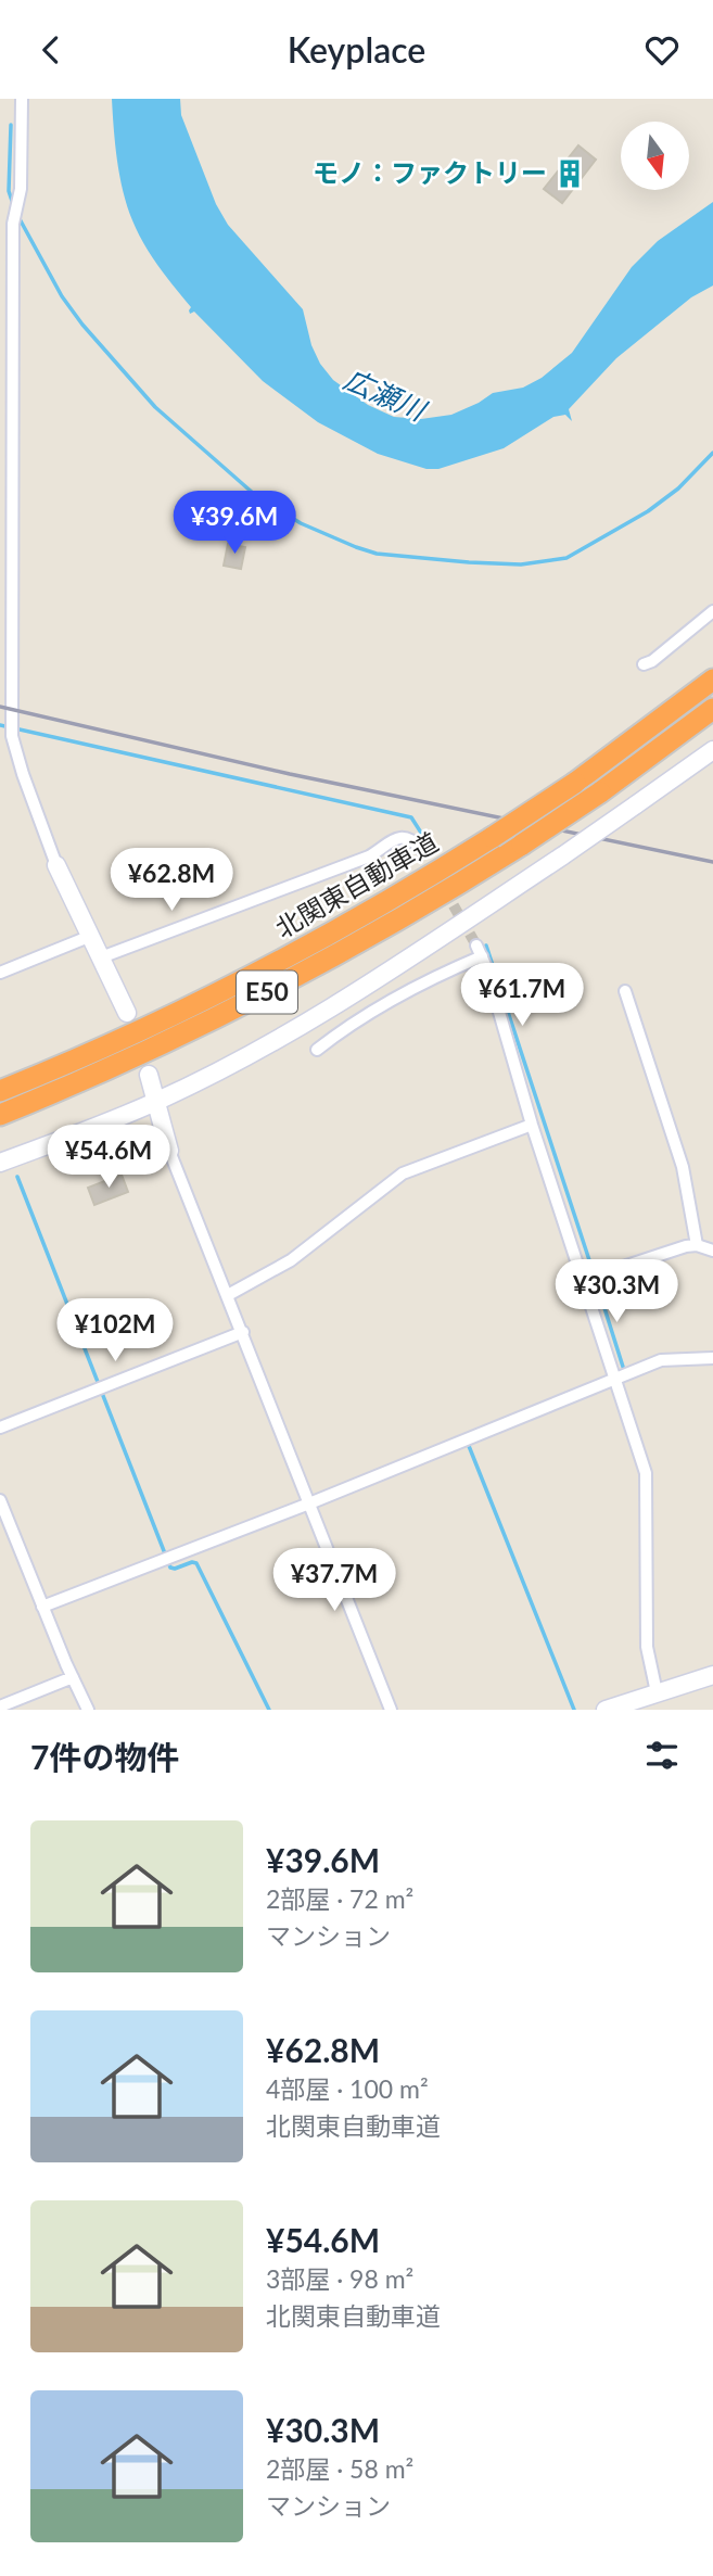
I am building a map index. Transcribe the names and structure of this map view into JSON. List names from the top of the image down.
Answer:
{
  "streets": {
    "highway": ["北関東自動車道", "E50"]
  },
  "water": ["広瀬川"],
  "places": {
    "building": ["モノ：ファクトリー"]
  },
  "north": "bottom",
  "page": {
    "header": "Keyplace",
    "price": [
      "¥39.6M",
      "¥62.8M",
      "¥61.7M",
      "¥54.6M",
      "¥30.3M",
      "¥102M",
      "¥37.7M"
    ],
    "heading": "7件の物件",
    "list": [
      {
        "name": "¥39.6M",
        "note": "2部屋 · 72 m² · マンション"
      },
      {
        "name": "¥62.8M",
        "note": "4部屋 · 100 m² · 北関東自動車道"
      },
      {
        "name": "¥54.6M",
        "note": "3部屋 · 98 m² · 北関東自動車道"
      },
      {
        "name": "¥30.3M",
        "note": "2部屋 · 58 m² · マンション"
      }
    ]
  }
}
